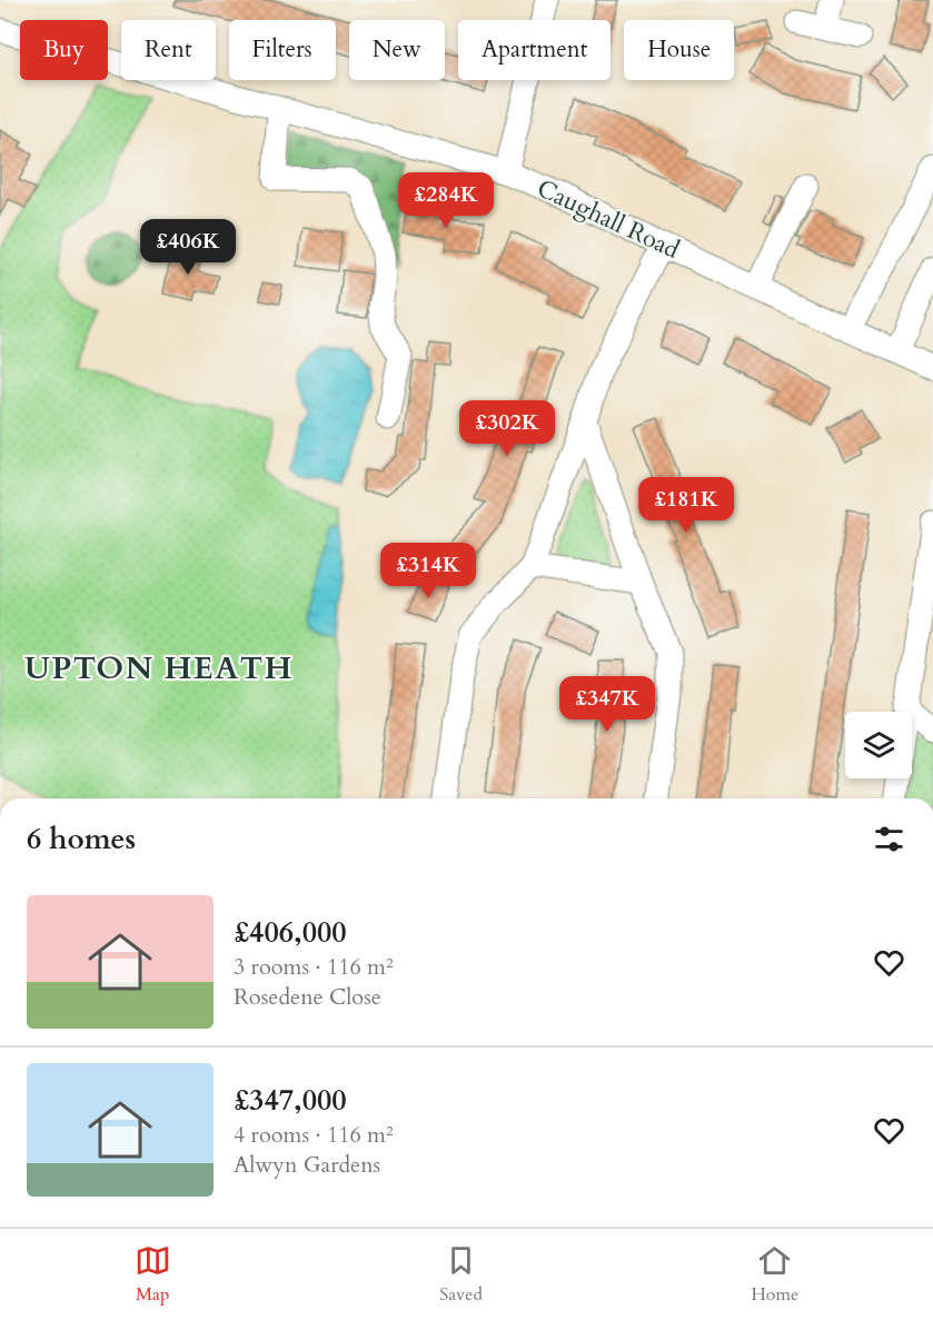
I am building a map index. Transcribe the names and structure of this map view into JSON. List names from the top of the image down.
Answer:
{
  "streets": {
    "street": ["Caughall Road"]
  },
  "districts": ["UPTON HEATH"],
  "page": {
    "chip": [
      "Buy",
      "Rent",
      "Filters",
      "New",
      "Apartment",
      "House"
    ],
    "price": [
      "£284K",
      "£406K",
      "£302K",
      "£181K",
      "£314K",
      "£347K"
    ],
    "heading": "6 homes",
    "list": [
      {
        "name": "£406,000",
        "note": "3 rooms · 116 m² · Rosedene Close"
      },
      {
        "name": "£347,000",
        "note": "4 rooms · 116 m² · Alwyn Gardens"
      }
    ],
    "tabs": ["Map", "Saved", "Home"]
  }
}
